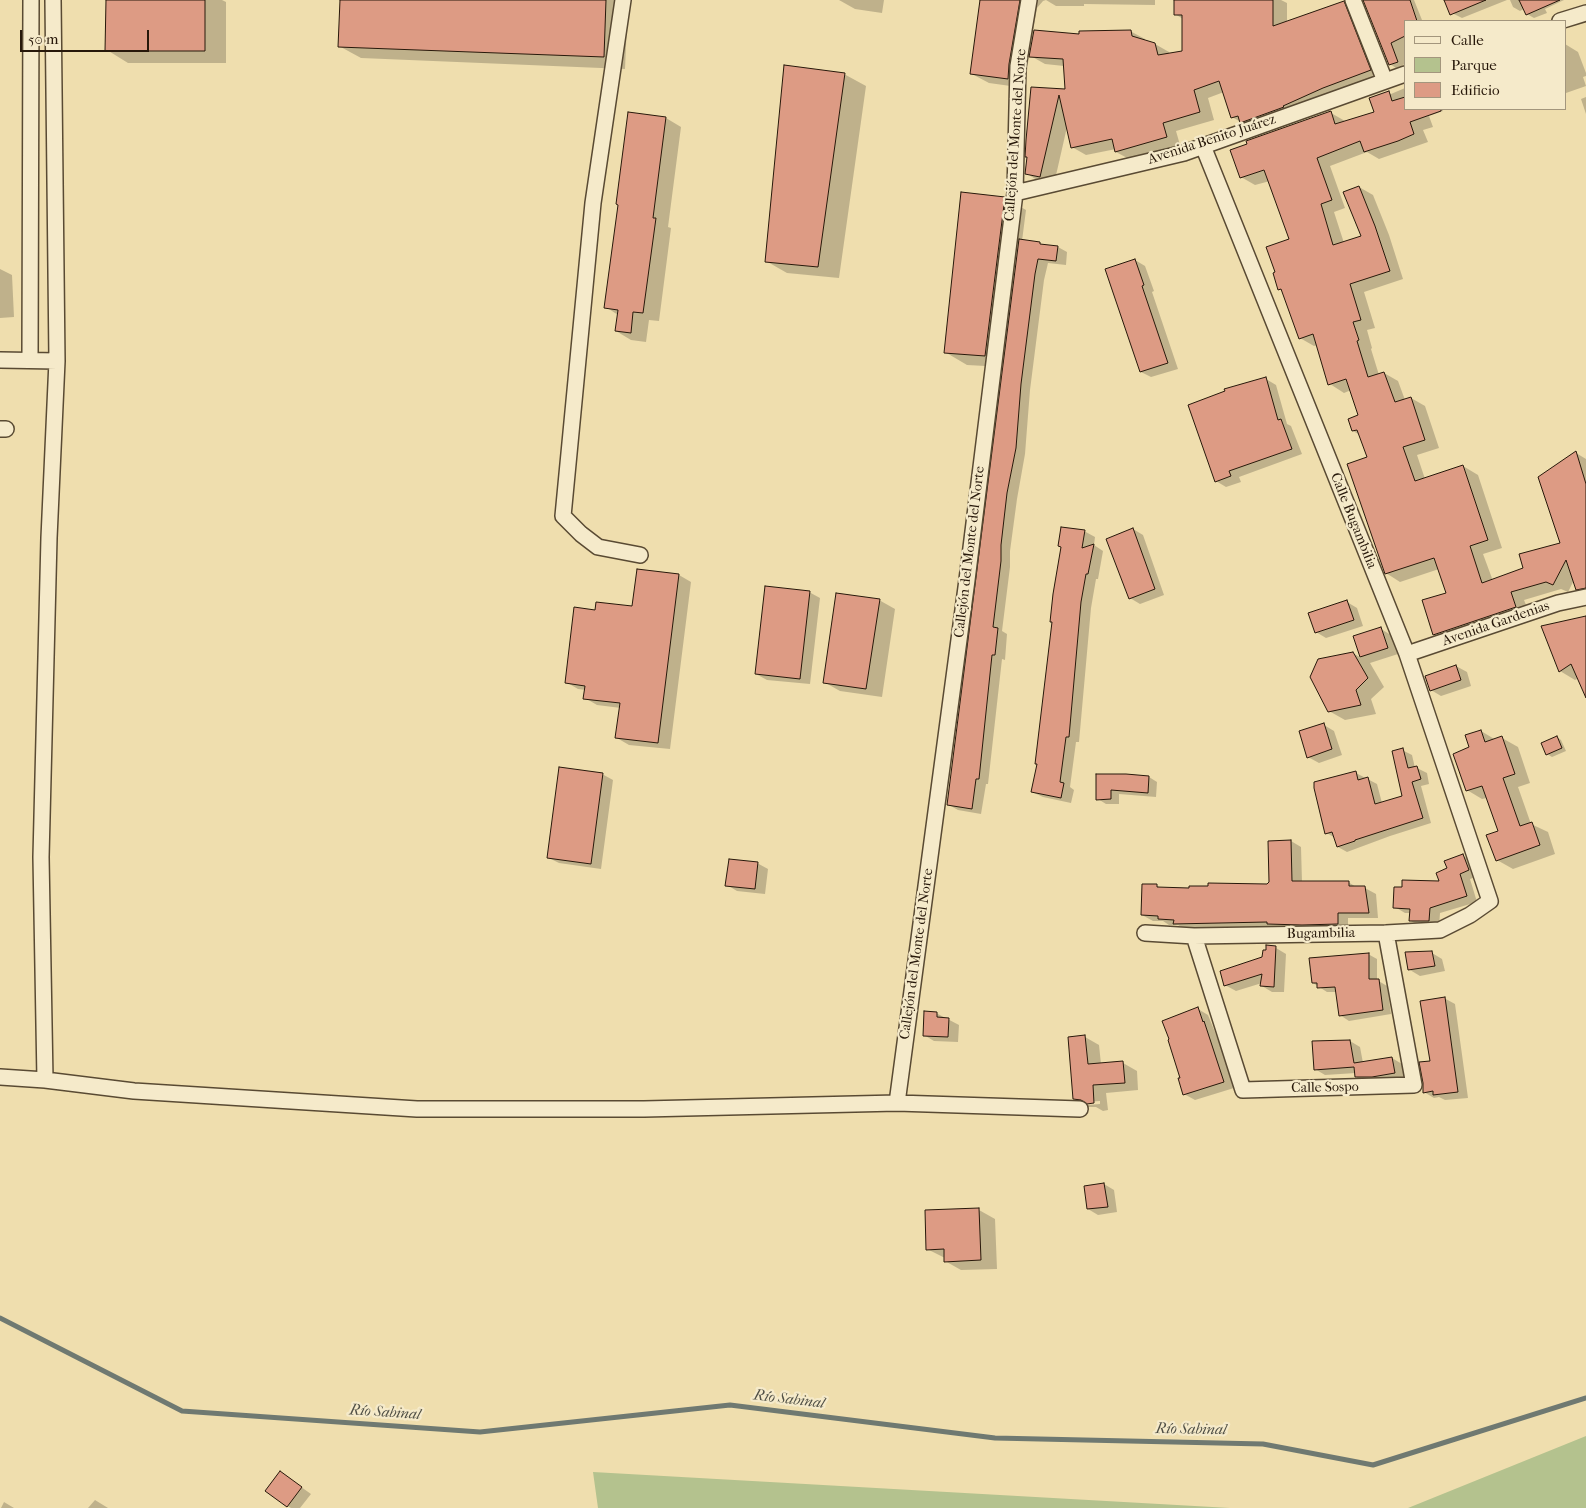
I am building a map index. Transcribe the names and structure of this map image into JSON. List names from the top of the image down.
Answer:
{
  "streets": {
    "street": [
      "Callejón del Monte del Norte",
      "Avenida Benito Juárez",
      "Calle Bugambilia",
      "Avenida Gardenias",
      "Bugambilia",
      "Calle Sospo"
    ]
  },
  "crossings": [
    ["Callejón del Monte del Norte", "Avenida Benito Juárez"],
    ["Avenida Benito Juárez", "Calle Bugambilia"],
    ["Calle Bugambilia", "Avenida Gardenias"],
    ["Calle Bugambilia", "Bugambilia"],
    ["Bugambilia", "Calle Sospo"]
  ],
  "water": ["Río Sabinal"],
  "legend": ["Calle", "Parque", "Edificio"],
  "scale_bar": "50 m"
}
